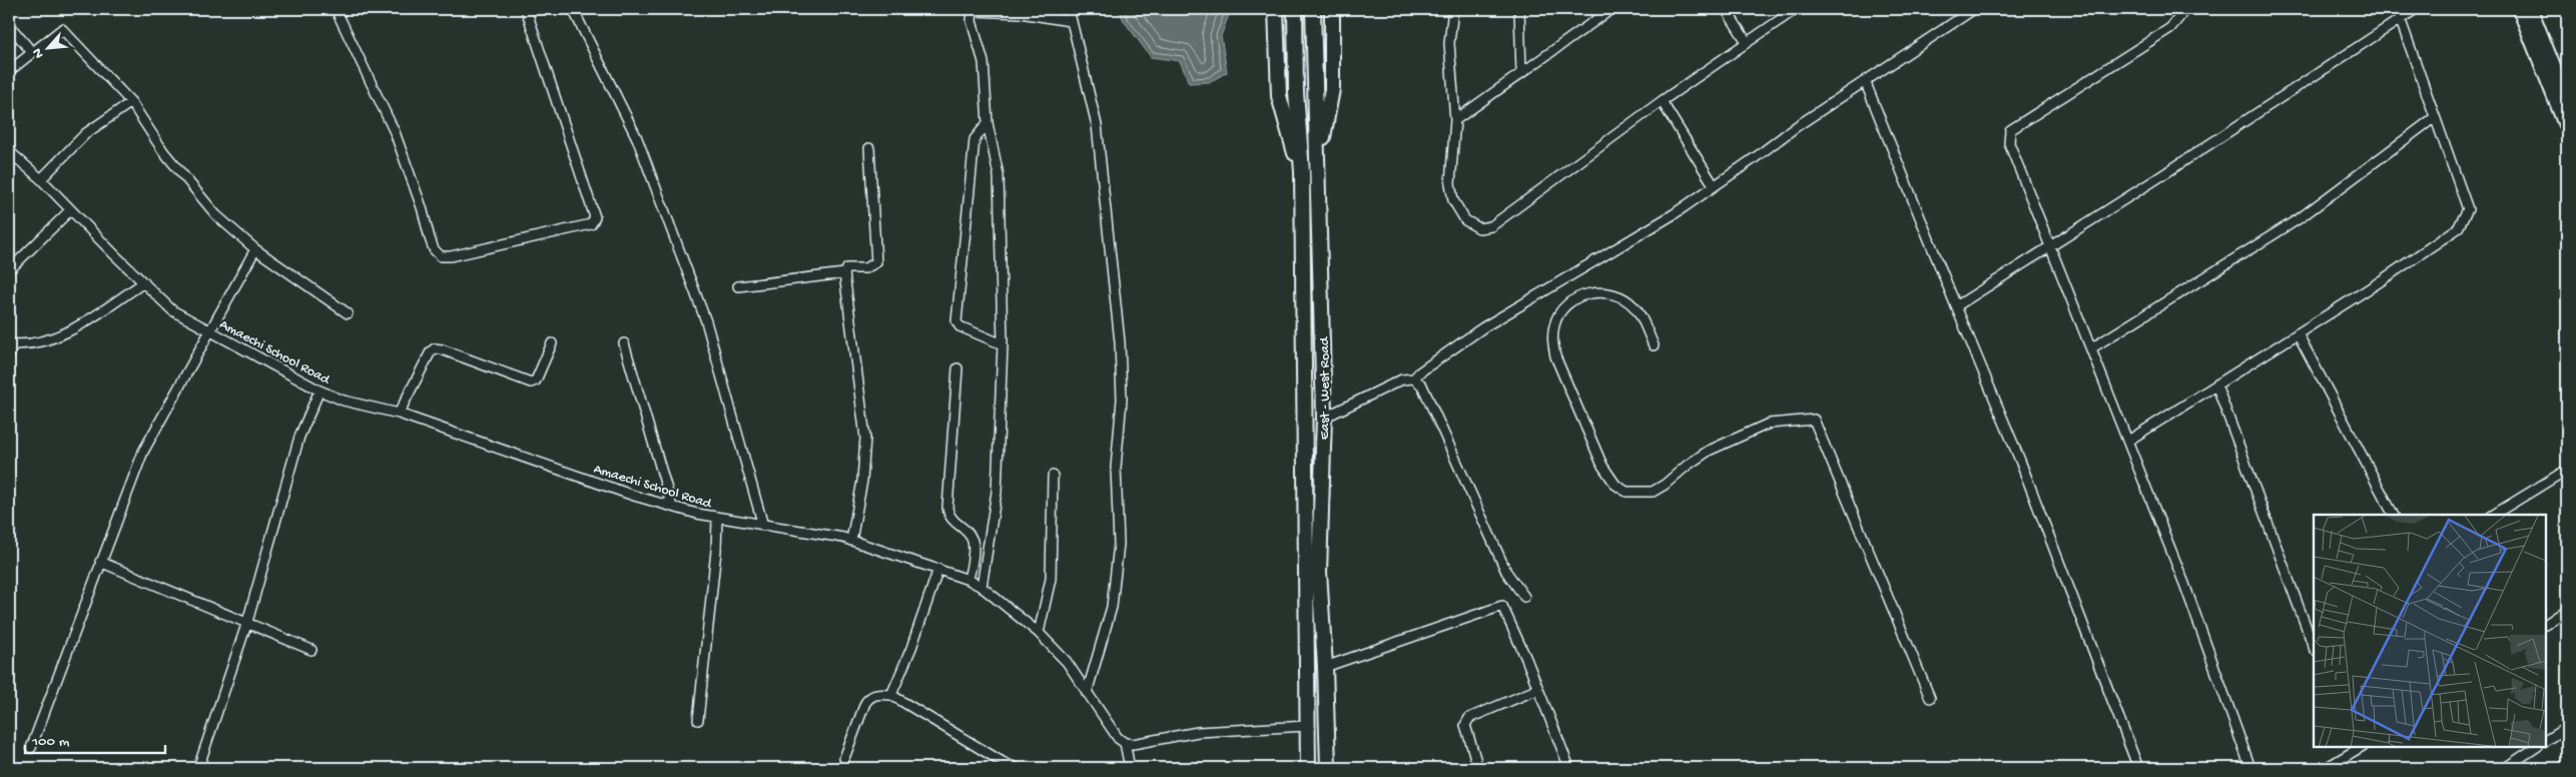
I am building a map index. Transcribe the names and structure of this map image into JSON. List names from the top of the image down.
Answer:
{
  "streets": {
    "main road": ["East - West Road"],
    "street": ["Amaechi School Road"]
  },
  "scale_bar": "100 m",
  "north": "bottom left"
}
